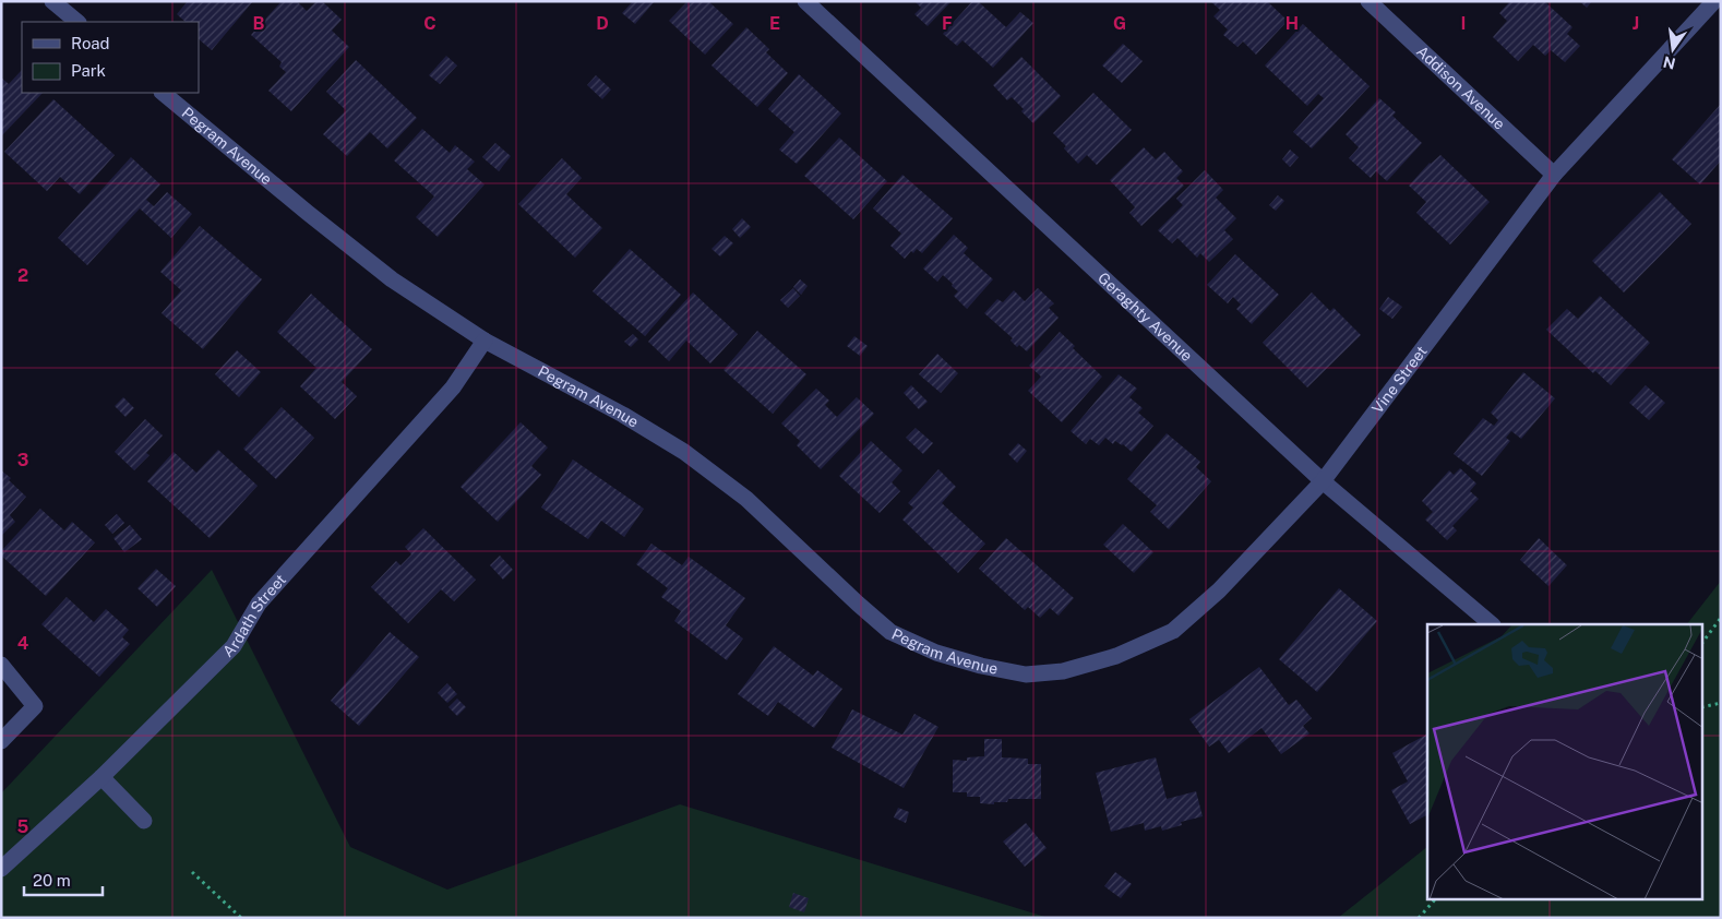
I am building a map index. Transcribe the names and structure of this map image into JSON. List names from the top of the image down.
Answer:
{
  "streets": {
    "street": [
      "Addison Avenue",
      "Pegram Avenue",
      "Geraghty Avenue",
      "Vine Street",
      "Ardath Street"
    ]
  },
  "crossings": [
    ["Addison Avenue", "Vine Street"],
    ["Pegram Avenue", "Vine Street"],
    ["Pegram Avenue", "Ardath Street"],
    ["Geraghty Avenue", "Vine Street"]
  ],
  "legend": ["Road", "Park"],
  "scale_bar": "20 m",
  "north": "bottom",
  "grid": {
    "columns": [
      "B",
      "C",
      "D",
      "E",
      "F",
      "G",
      "H",
      "I",
      "J"
    ],
    "rows": [
      "2",
      "3",
      "4",
      "5"
    ]
  }
}
